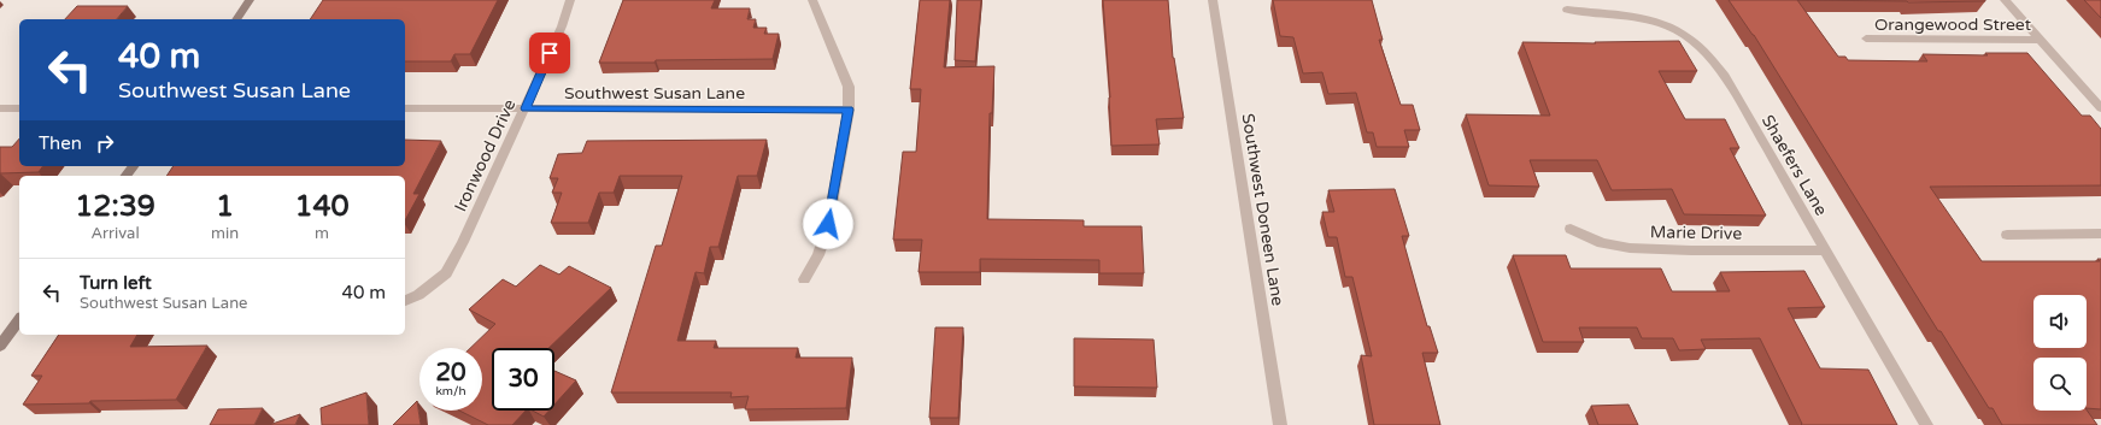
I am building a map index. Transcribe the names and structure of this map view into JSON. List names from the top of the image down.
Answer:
{
  "streets": {
    "street": [
      "Orangewood Street",
      "Southwest Susan Lane",
      "Ironwood Drive",
      "Shaefers Lane",
      "Southwest Doneen Lane",
      "Marie Drive"
    ]
  },
  "crossings": [
    ["Southwest Susan Lane", "Ironwood Drive"],
    ["Shaefers Lane", "Marie Drive"]
  ],
  "page": {
    "turn": ["40 m", "Southwest Susan Lane"],
    "then": "Then",
    "eta": [
      "12:39",
      "Arrival",
      "1",
      "min",
      "140",
      "m"
    ],
    "list": [
      {
        "name": "Turn left",
        "note": "Southwest Susan Lane",
        "value": "40 m"
      }
    ],
    "speed": "20 km/h",
    "limit": "30"
  }
}
